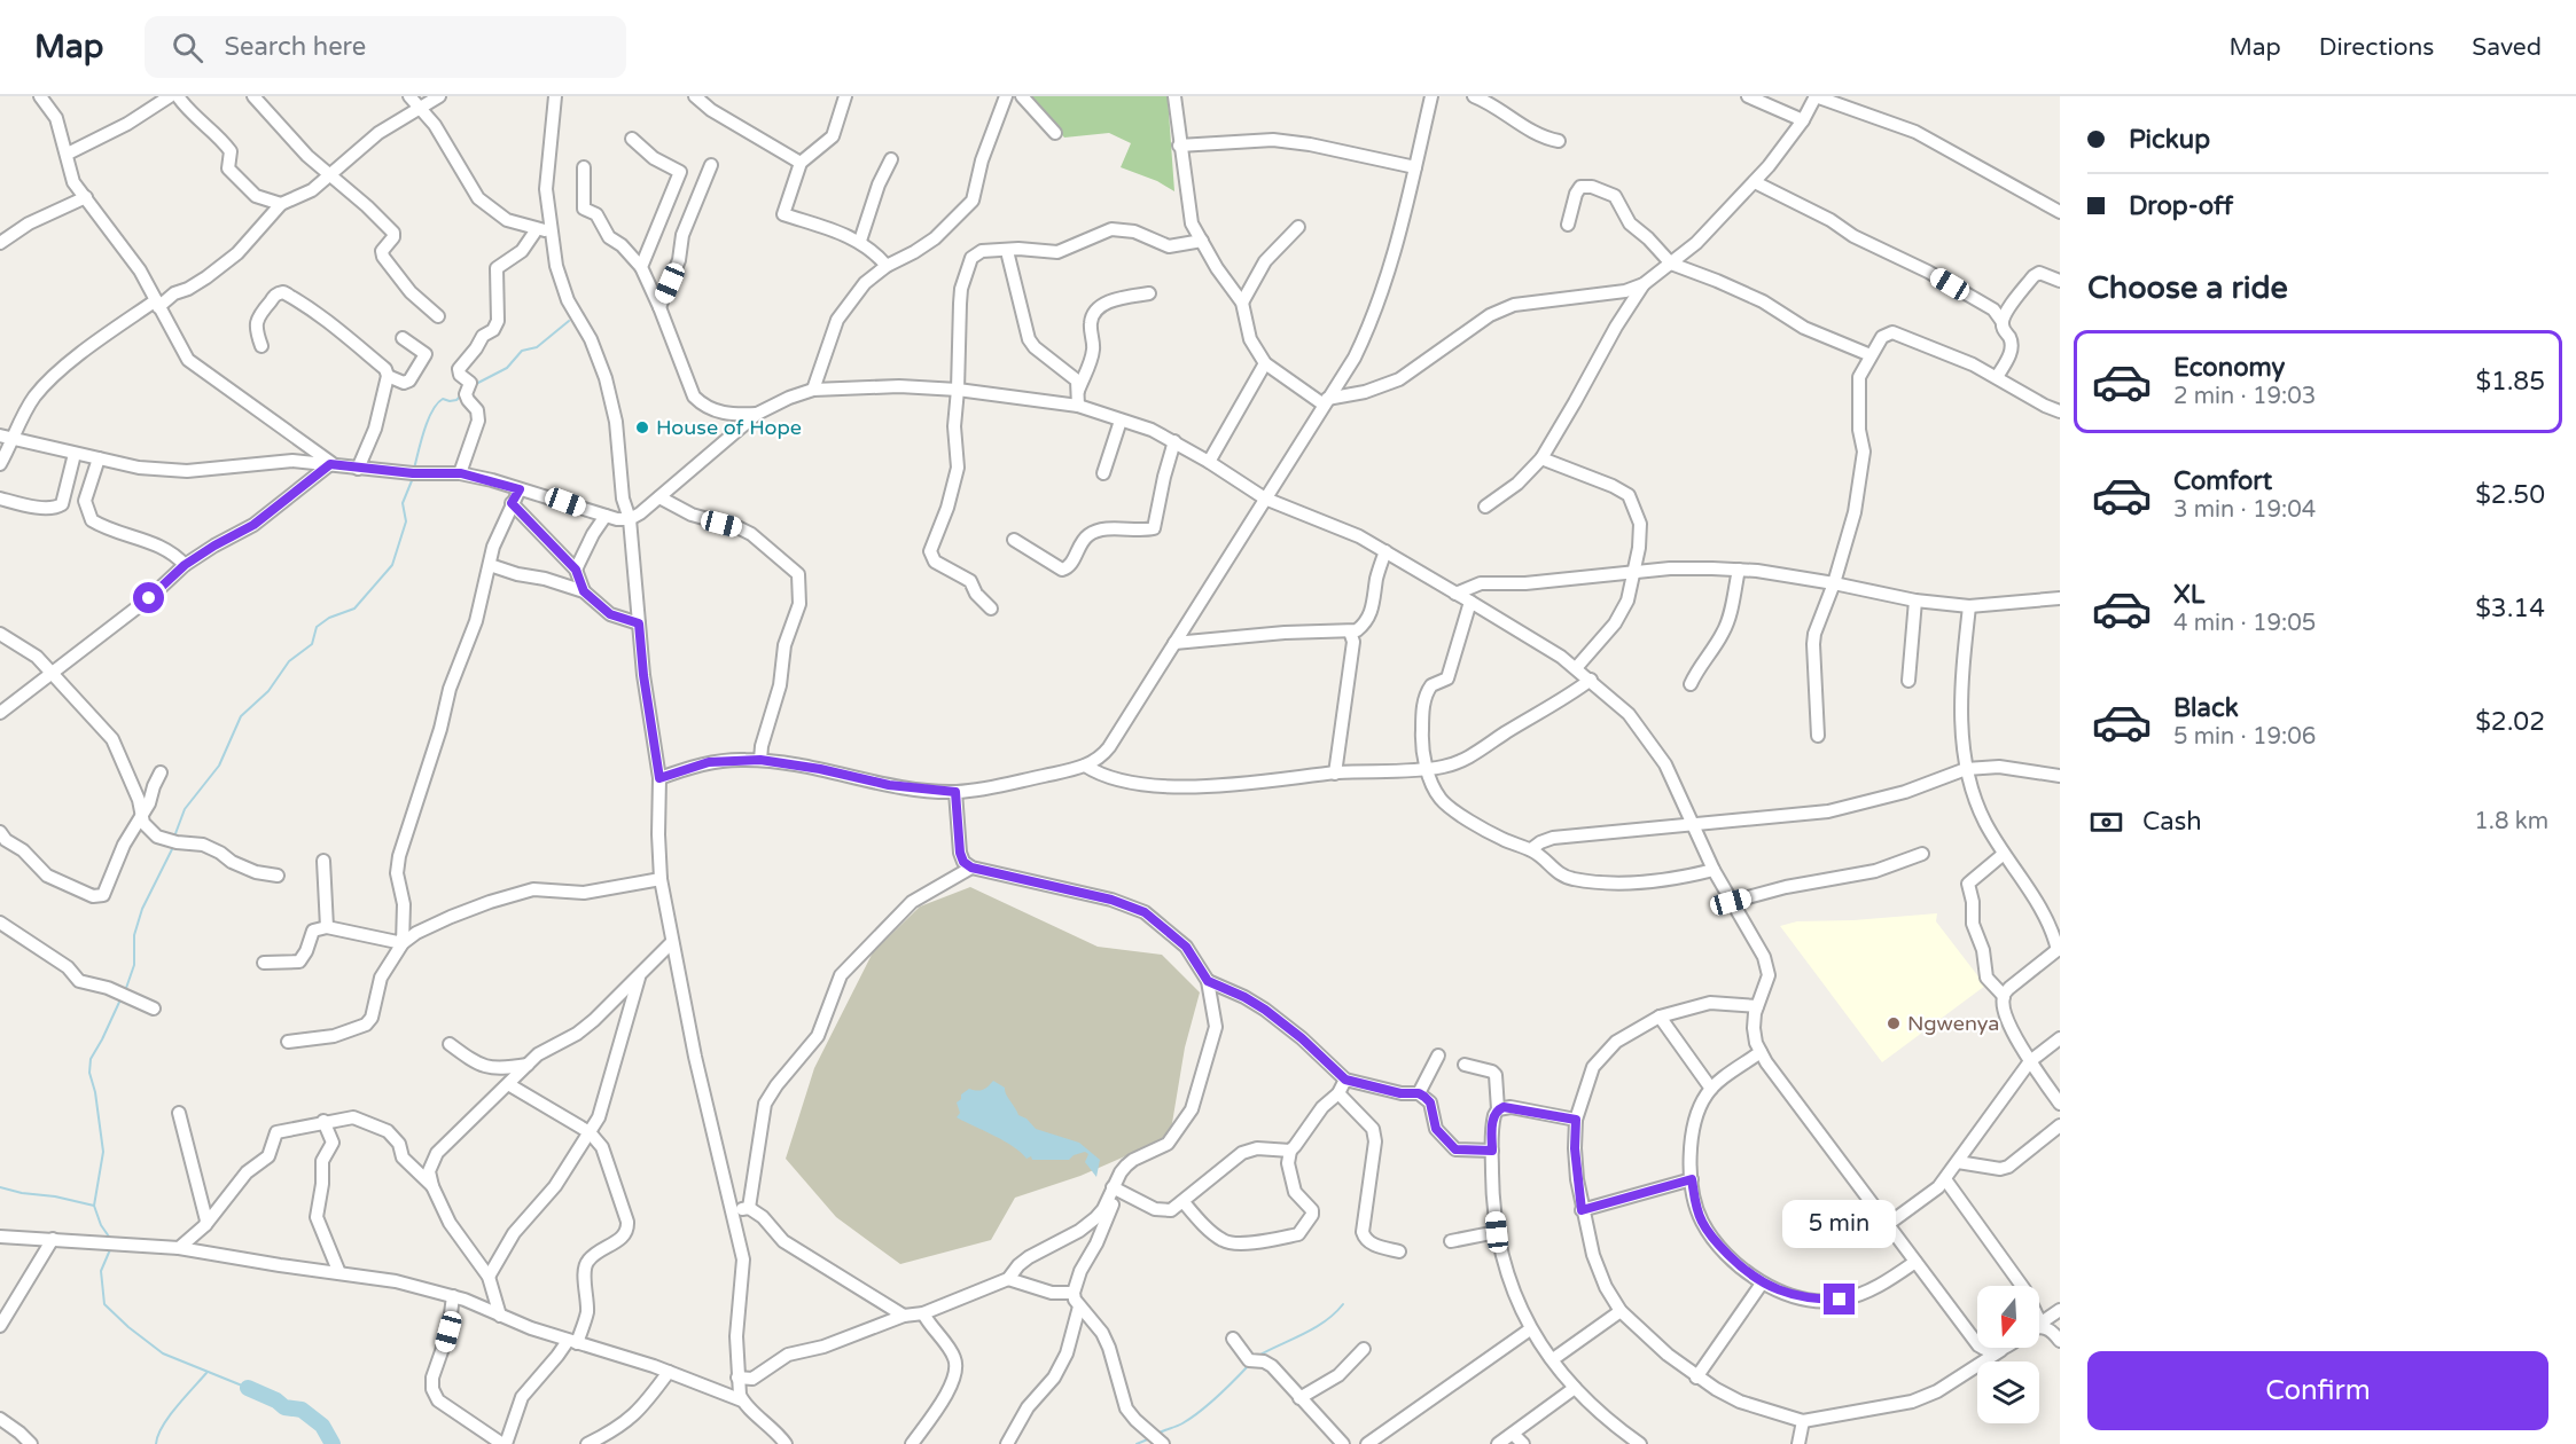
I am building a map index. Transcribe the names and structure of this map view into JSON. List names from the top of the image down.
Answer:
{
  "places": ["House of Hope", "Ngwenya"],
  "north": "bottom",
  "page": {
    "header": "Map",
    "search": "Search here",
    "nav": ["Map", "Directions", "Saved"],
    "banner": ["Pickup", "Drop-off"],
    "heading": "Choose a ride",
    "list": [
      {
        "name": "Economy",
        "note": "2 min · 19:03",
        "value": "$1.85"
      },
      {
        "name": "Comfort",
        "note": "3 min · 19:04",
        "value": "$2.50"
      },
      {
        "name": "XL",
        "note": "4 min · 19:05",
        "value": "$3.14"
      },
      {
        "name": "Black",
        "note": "5 min · 19:06",
        "value": "$2.02"
      }
    ],
    "pay": ["Cash", "1.8 km"],
    "bubble": "5 min",
    "buttons": "Confirm"
  }
}
